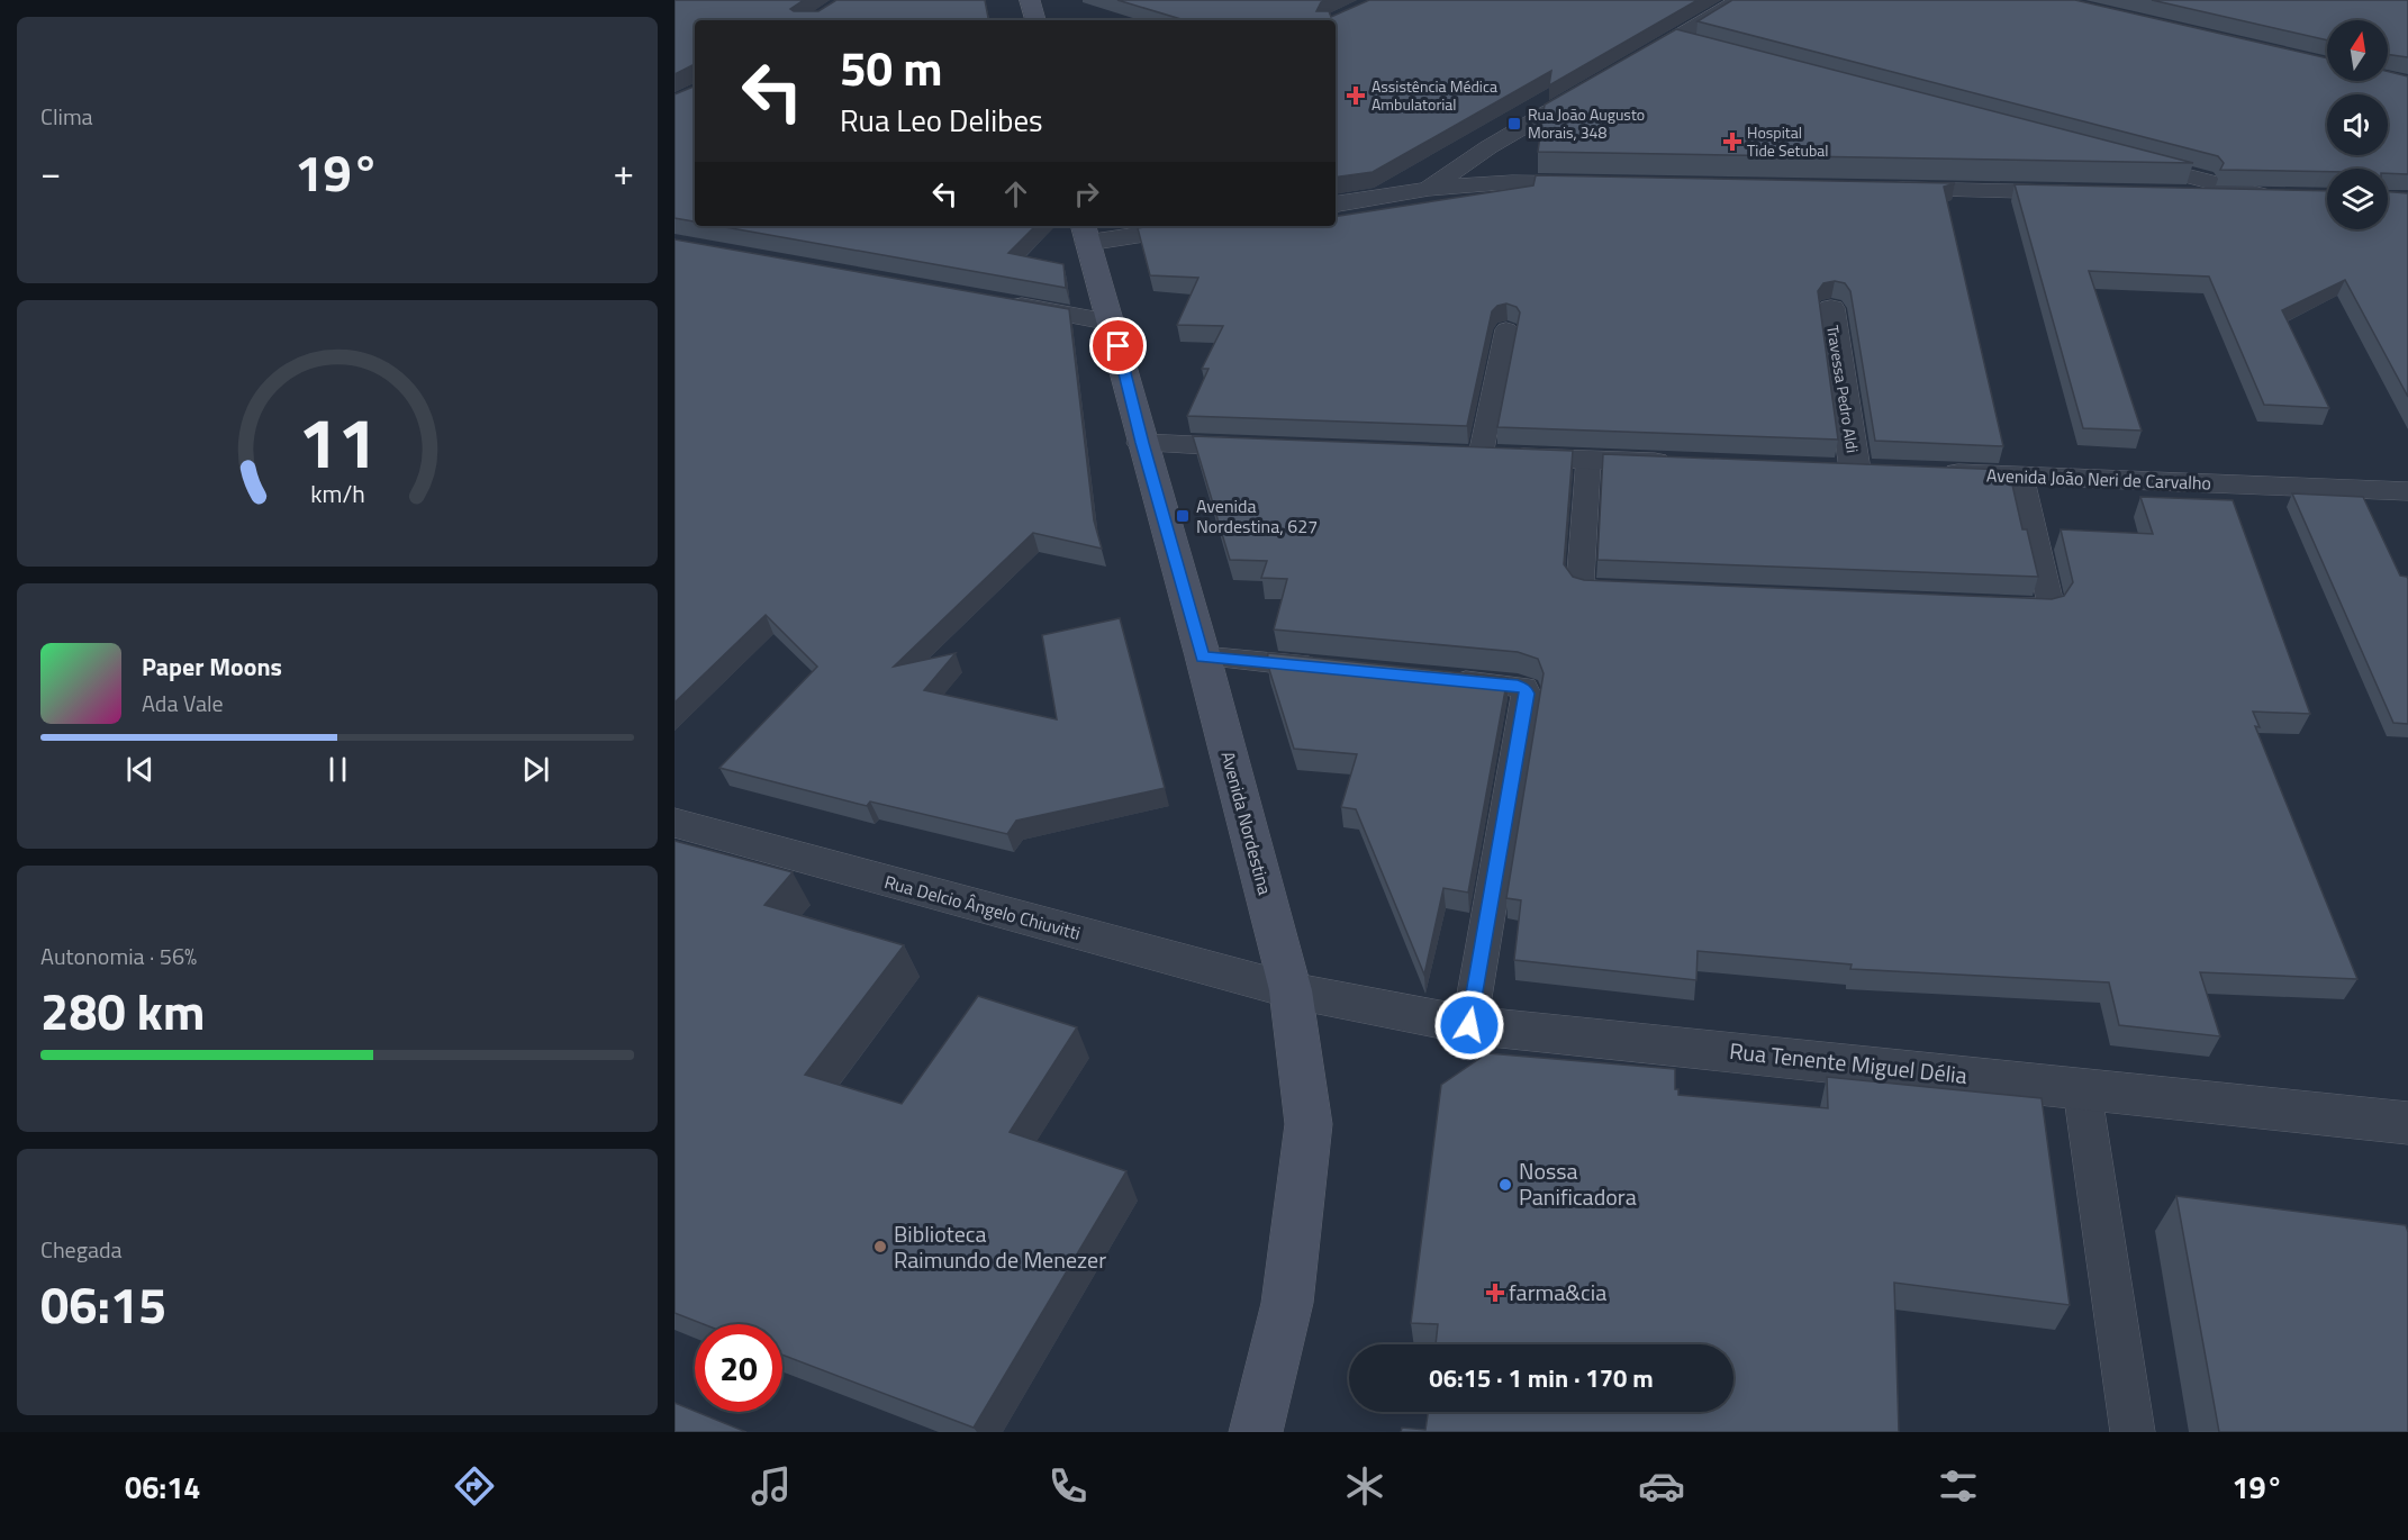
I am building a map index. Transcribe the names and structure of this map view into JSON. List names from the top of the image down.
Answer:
{
  "streets": {
    "main road": ["Avenida Nordestina"],
    "street": [
      "Travessa Pedro Aldi",
      "Avenida João Neri de Carvalho",
      "Rua Delcio Ângelo Chiuvitti",
      "Rua Tenente Miguel Délia"
    ]
  },
  "crossings": [
    ["Avenida Nordestina", "Rua Delcio Ângelo Chiuvitti"],
    ["Avenida Nordestina", "Rua Tenente Miguel Délia"],
    ["Rua Delcio Ângelo Chiuvitti", "Rua Tenente Miguel Délia"]
  ],
  "places": {
    "health": ["Assistência Médica Ambulatorial", "Hospital Tide Setubal", "farma&cia"],
    "transit": ["Rua João Augusto Morais, 348", "Avenida Nordestina, 627"],
    "other": ["Nossa Panificadora", "Biblioteca Raimundo de Menezer"]
  },
  "north": "top",
  "page": {
    "tile": [
      "Clima",
      ["Autonomia · 56%", "280 km"],
      ["Chegada", "06:15"]
    ],
    "turn": ["50 m", "Rua Leo Delibes"],
    "heat": ["−", "19°", "+"],
    "song": ["Paper Moons", "Ada Vale"],
    "limit": "20",
    "trip": "06:15 · 1 min · 170 m",
    "tabs": ["06:14", "19°"],
    "gauge": ["11", "km/h"]
  }
}
